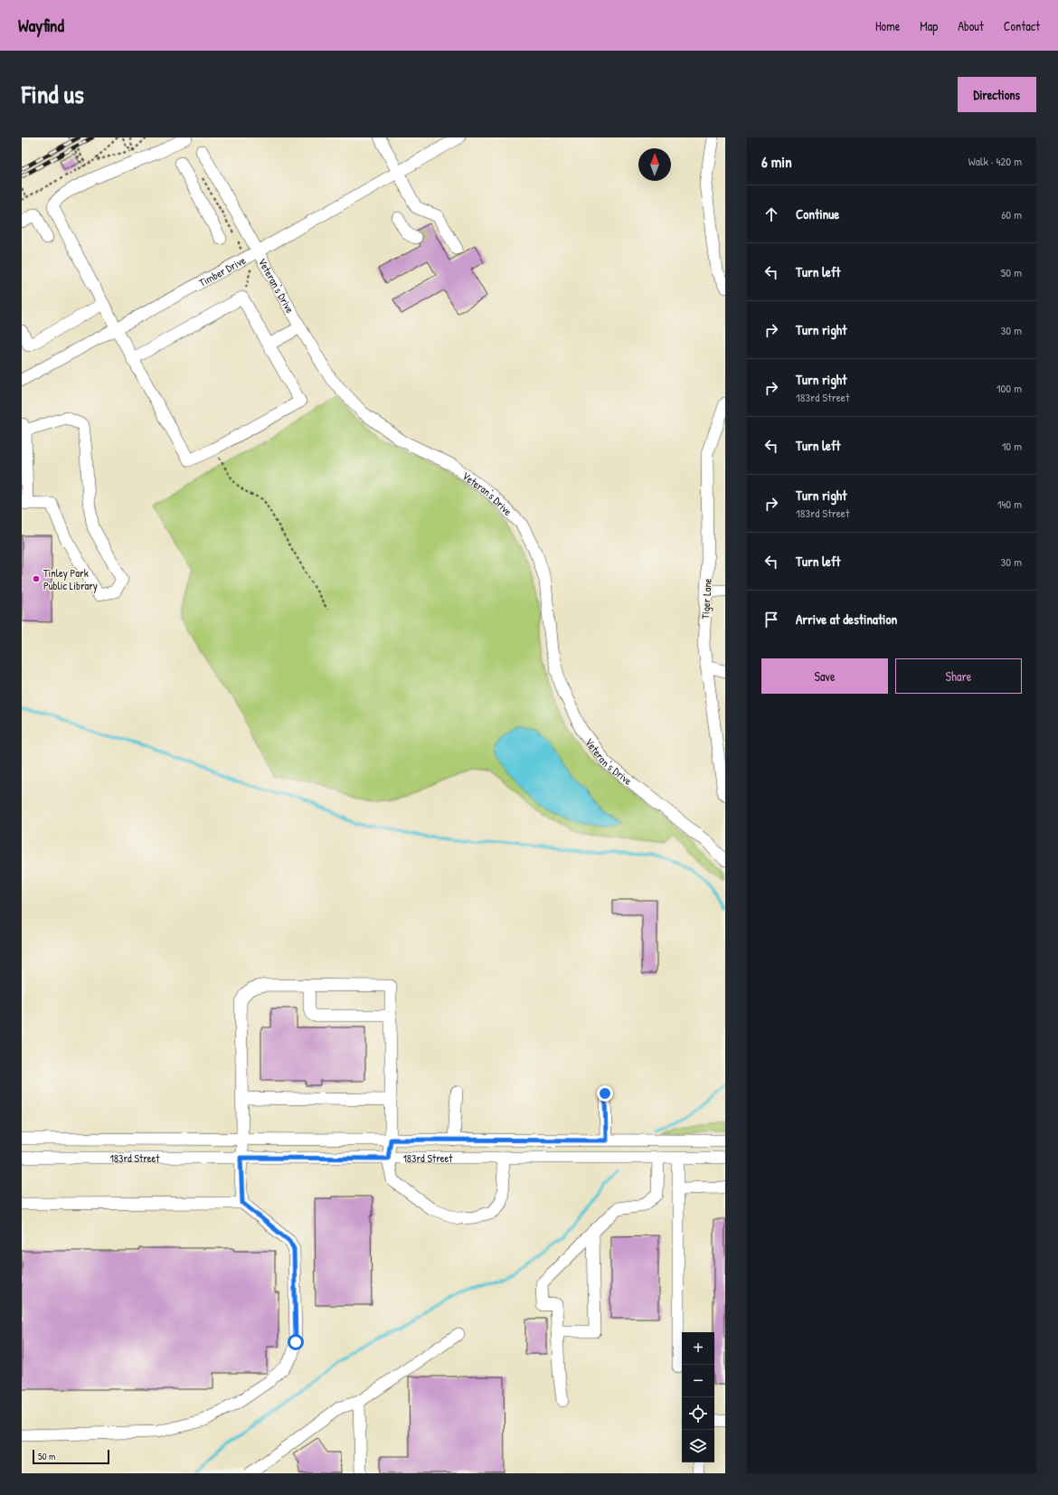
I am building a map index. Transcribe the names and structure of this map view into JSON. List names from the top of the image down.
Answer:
{
  "streets": {
    "street": [
      "Timber Drive",
      "Veteran's Drive",
      "Tiger Lane",
      "183rd Street"
    ]
  },
  "crossings": [
    ["Timber Drive", "Veteran's Drive"]
  ],
  "places": ["Tinley Park Public Library"],
  "scale_bar": "50 m",
  "north": "top",
  "page": {
    "header": "Wayfind",
    "nav": [
      "Home",
      "Map",
      "About",
      "Contact"
    ],
    "title": "Find us",
    "buttons": [
      "Directions",
      ["Save", "Share"]
    ],
    "heading": ["6 min", "Walk · 420 m"],
    "list": [
      ["Continue", "60 m"],
      ["Turn left", "50 m"],
      ["Turn right", "30 m"],
      ["Turn right", "183rd Street", "100 m"],
      ["Turn left", "10 m"],
      ["Turn right", "183rd Street", "140 m"],
      ["Turn left", "30 m"],
      "Arrive at destination"
    ],
    "map_buttons": ["+", "−"],
    "scale": "50 m"
  }
}
